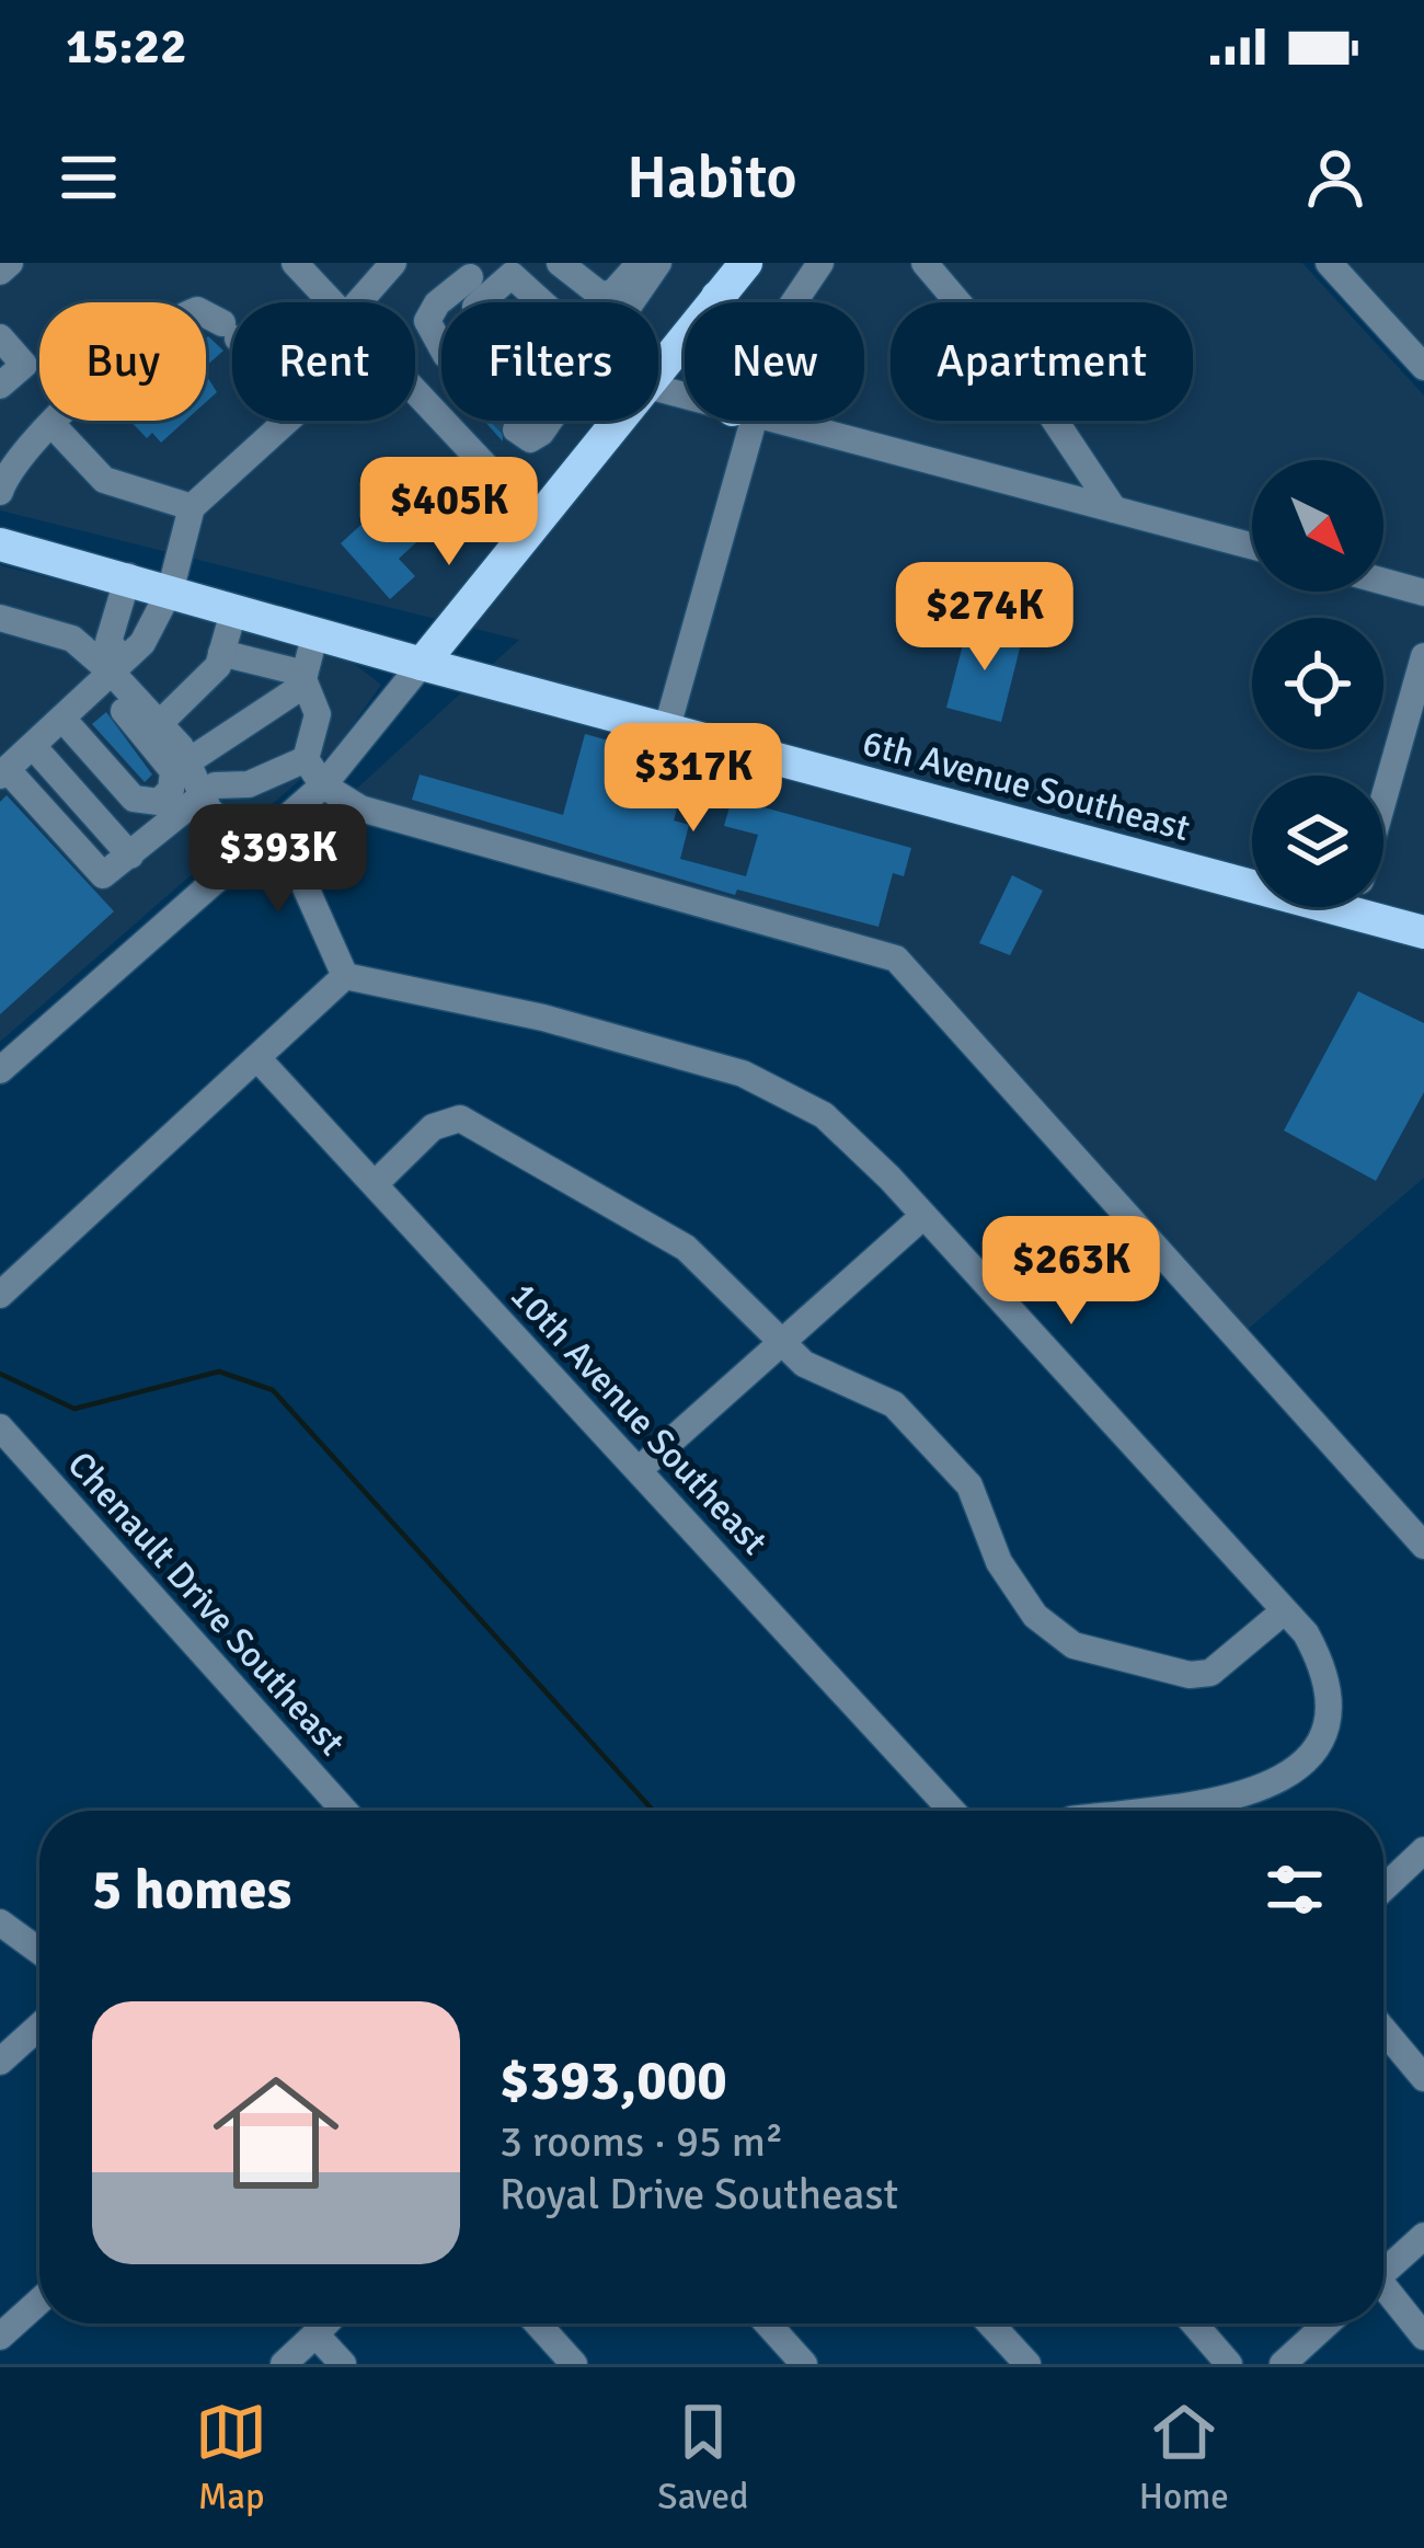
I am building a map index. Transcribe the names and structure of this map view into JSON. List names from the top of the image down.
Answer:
{
  "streets": {
    "main road": ["6th Avenue Southeast"],
    "street": ["10th Avenue Southeast", "Chenault Drive Southeast"]
  },
  "north": "bottom right",
  "page": {
    "status": "15:22",
    "header": "Habito",
    "chip": [
      "Buy",
      "Rent",
      "Filters",
      "New",
      "Apartment"
    ],
    "price": [
      "$405K",
      "$274K",
      "$317K",
      "$393K",
      "$263K"
    ],
    "heading": "5 homes",
    "list": [
      {
        "name": "$393,000",
        "note": "3 rooms · 95 m² · Royal Drive Southeast"
      }
    ],
    "tabs": ["Map", "Saved", "Home"]
  }
}
